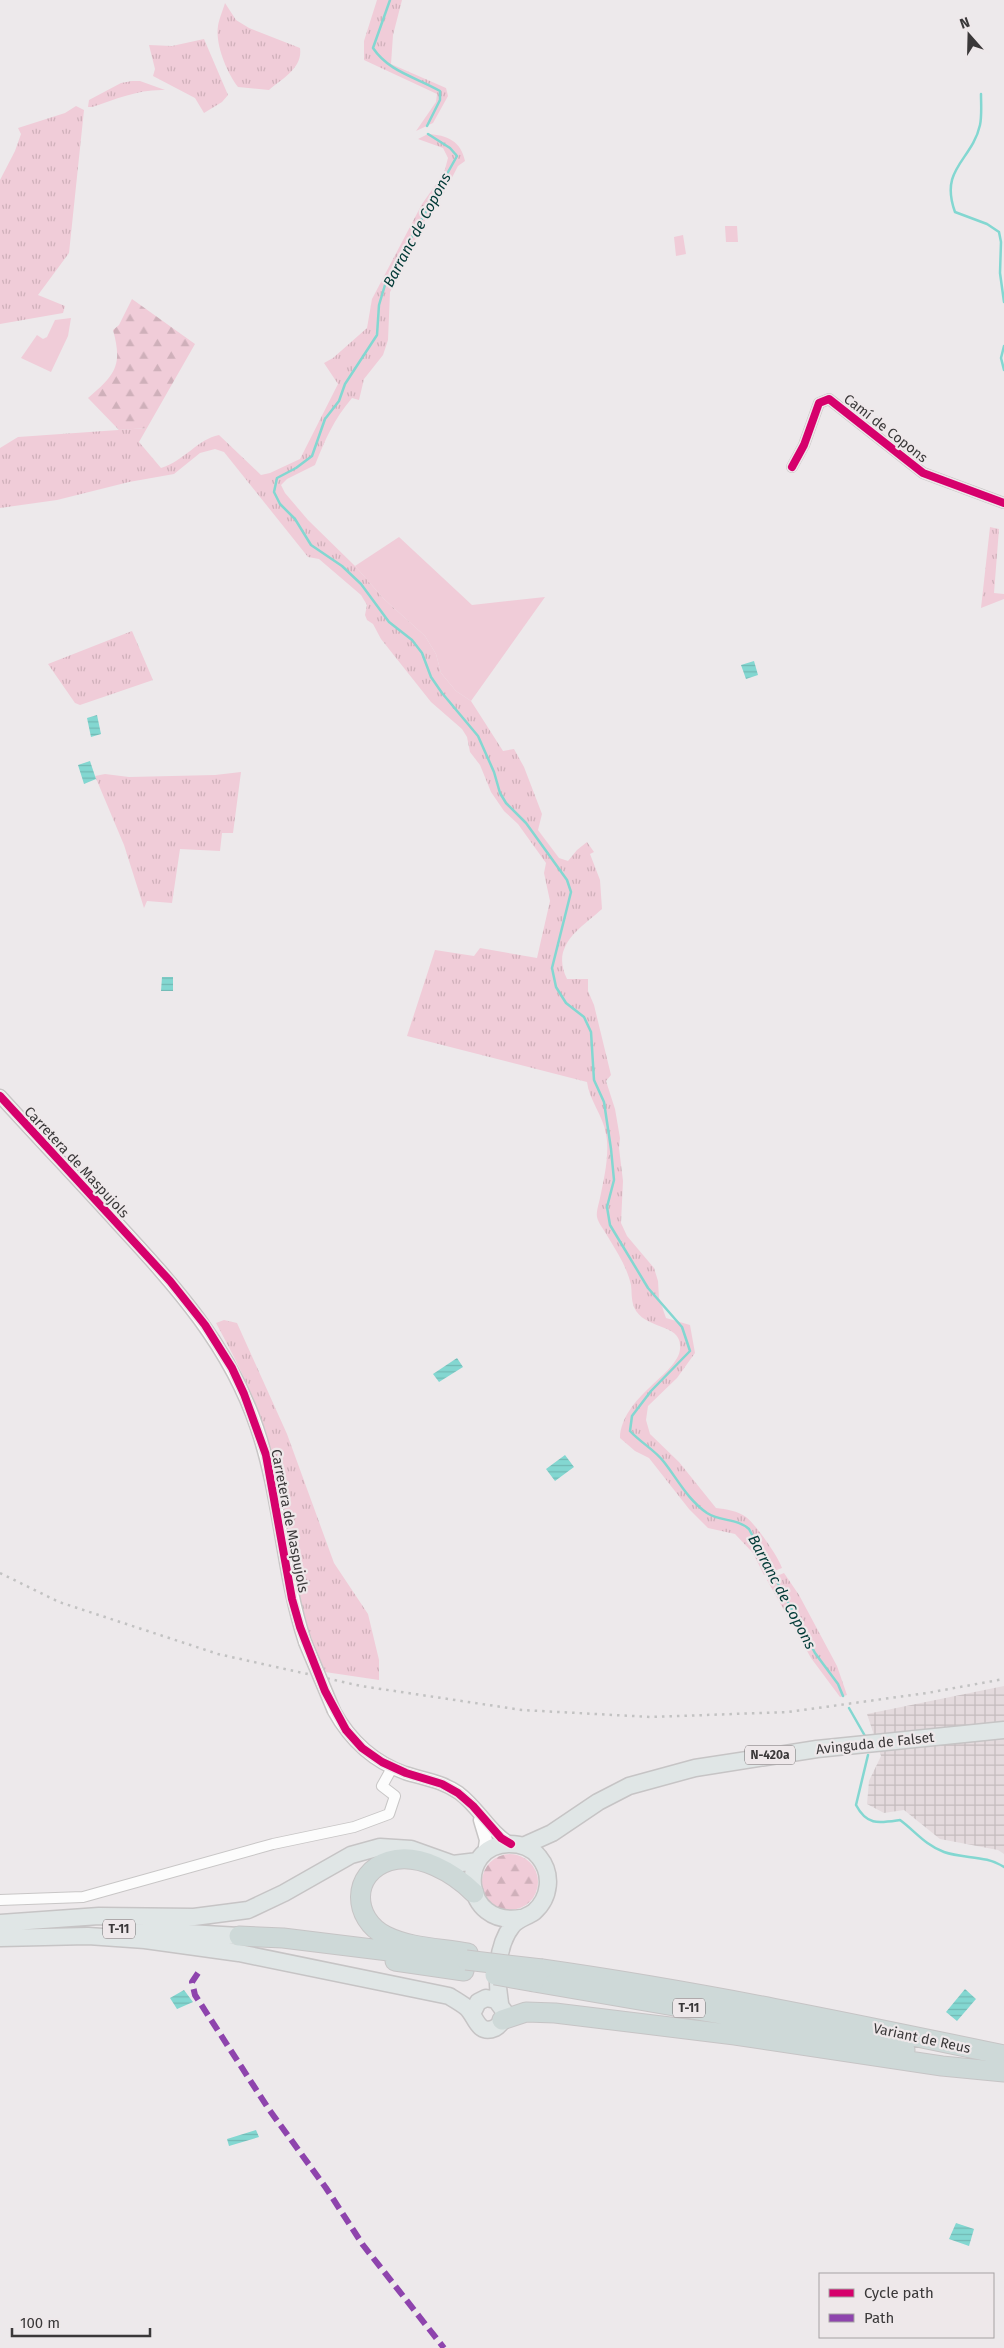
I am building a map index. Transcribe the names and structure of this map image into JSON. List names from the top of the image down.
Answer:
{
  "streets": {
    "highway": ["T-11", "Variant de Reus"],
    "main road": ["Avinguda de Falset", "N-420a"],
    "street": ["Camí de Copons", "Carretera de Maspujols"]
  },
  "crossings": [
    ["Carretera de Maspujols", "Avinguda de Falset"],
    ["T-11", "Variant de Reus"]
  ],
  "water": ["Barranc de Copons"],
  "legend": ["Cycle path", "Path"],
  "scale_bar": "100 m",
  "north": "top"
}
